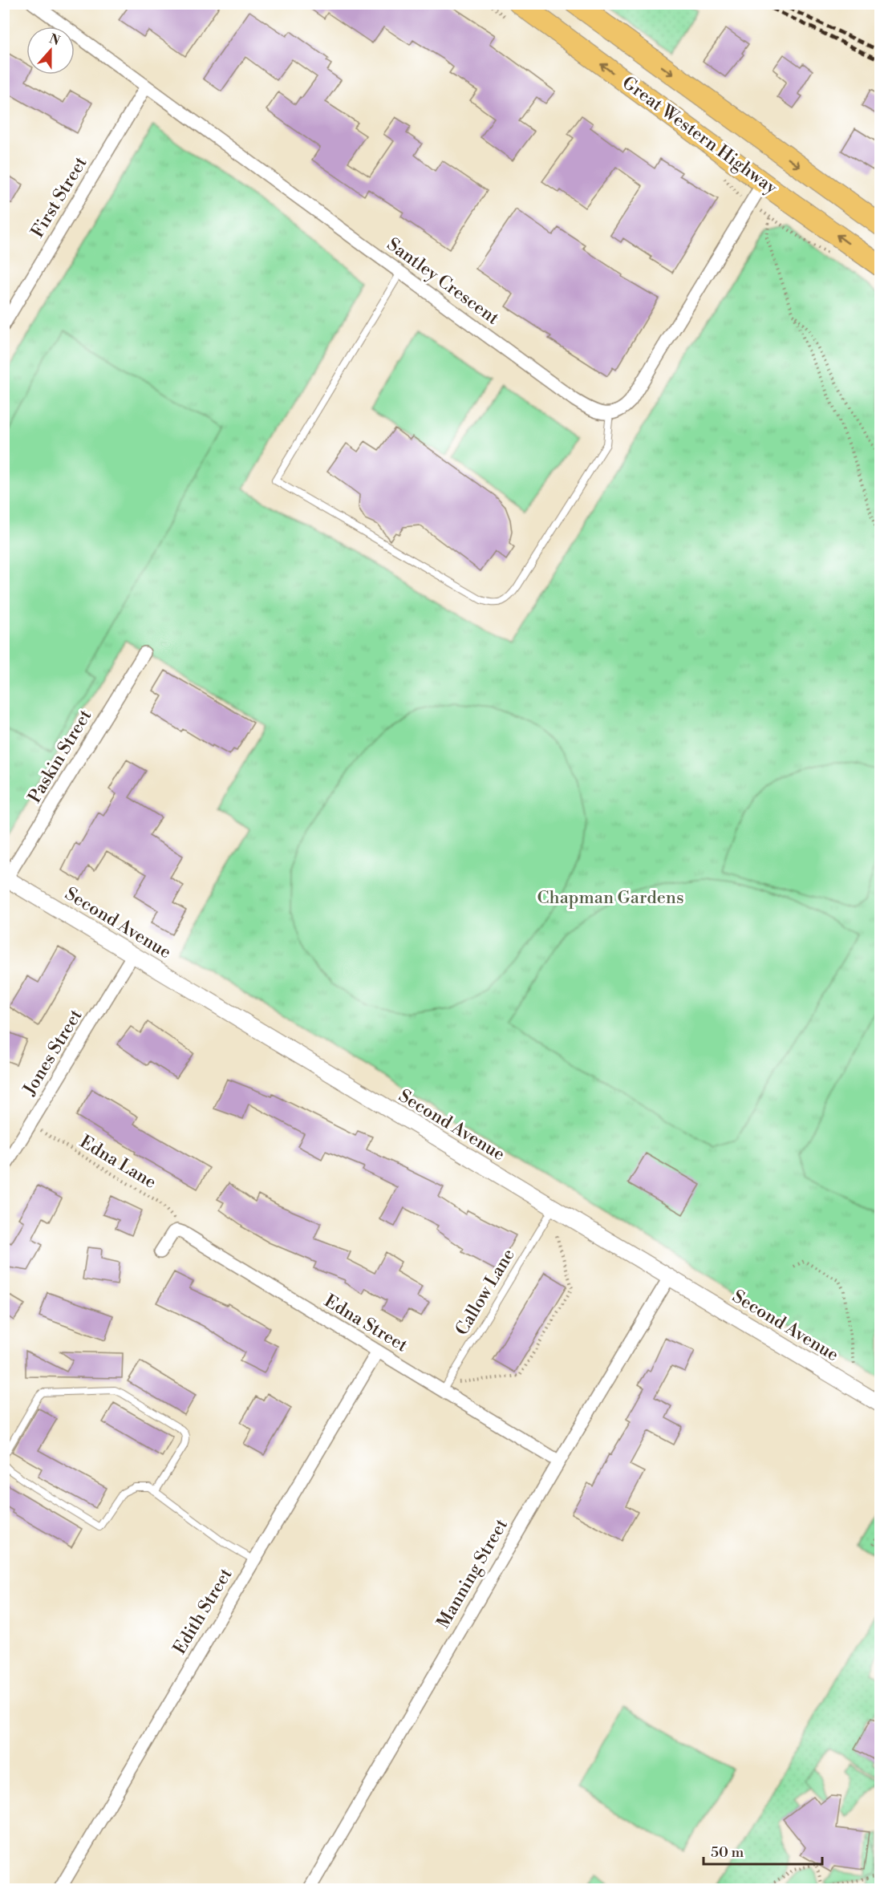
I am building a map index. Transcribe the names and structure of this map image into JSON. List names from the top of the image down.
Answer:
{
  "streets": {
    "highway": ["Great Western Highway"],
    "street": [
      "First Street",
      "Santley Crescent",
      "Paskin Street",
      "Second Avenue",
      "Jones Street",
      "Edna Street",
      "Manning Street",
      "Edith Street"
    ],
    "lane": ["Callow Lane"],
    "path": ["Edna Lane"]
  },
  "crossings": [
    ["First Street", "Santley Crescent"],
    ["Paskin Street", "Second Avenue"],
    ["Second Avenue", "Jones Street"],
    ["Second Avenue", "Callow Lane"],
    ["Second Avenue", "Manning Street"],
    ["Jones Street", "Edna Lane"],
    ["Edna Lane", "Edna Street"],
    ["Callow Lane", "Edna Street"],
    ["Edna Street", "Manning Street"],
    ["Edna Street", "Edith Street"]
  ],
  "parks": ["Chapman Gardens"],
  "scale_bar": "50 m",
  "north": "top"
}
